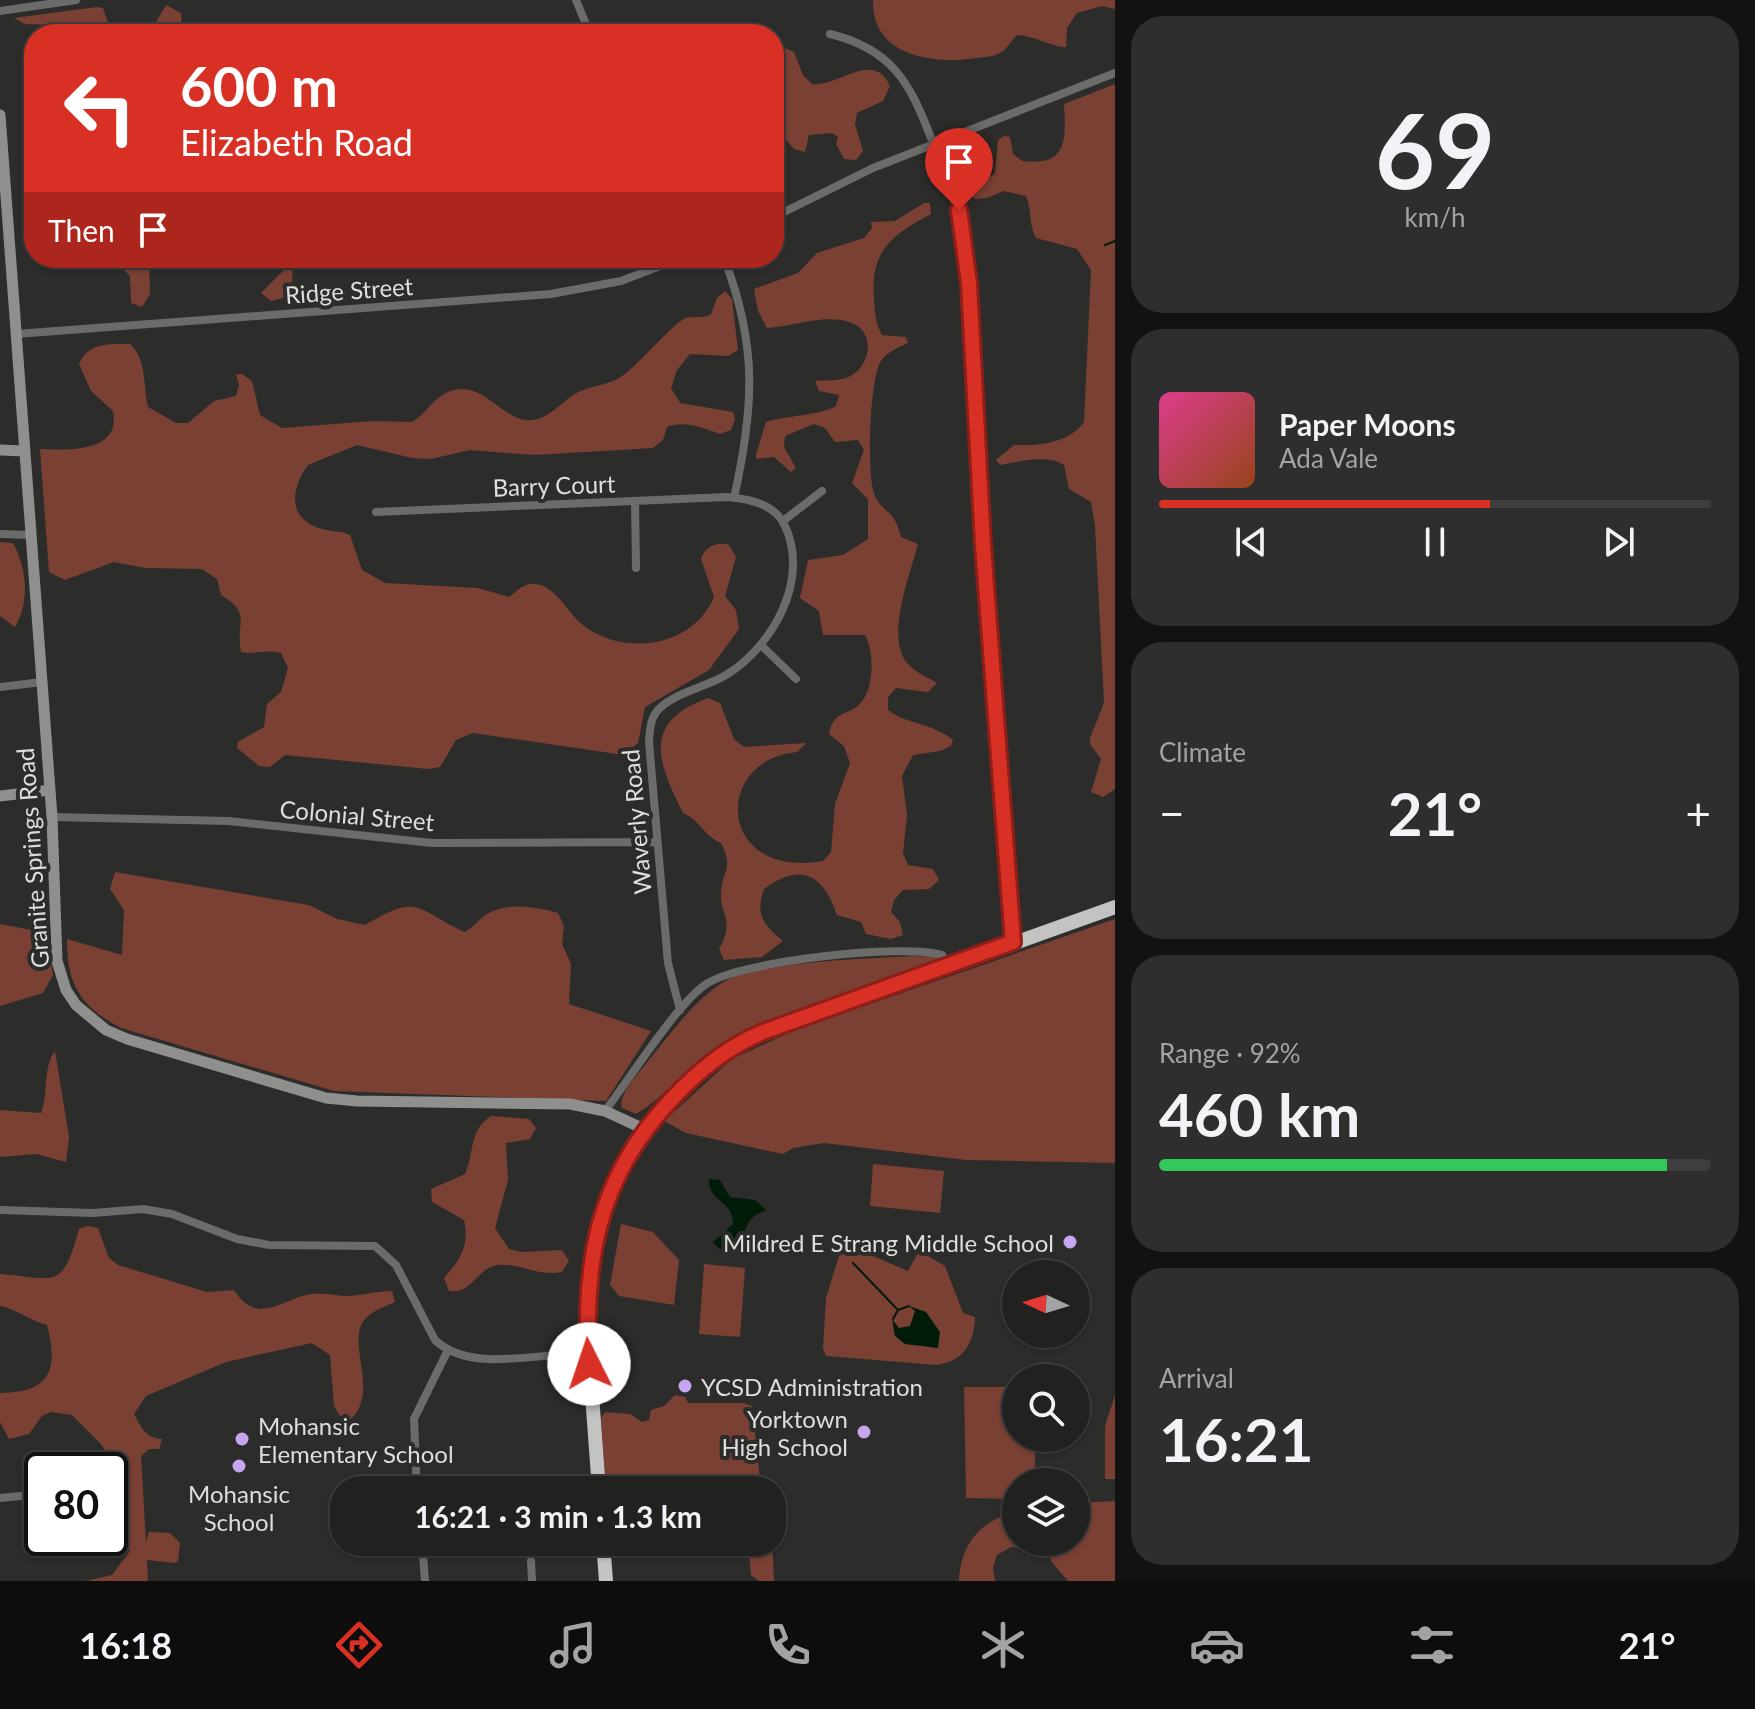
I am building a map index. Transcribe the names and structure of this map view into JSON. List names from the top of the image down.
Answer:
{
  "streets": {
    "street": [
      "Ridge Street",
      "Barry Court",
      "Colonial Street",
      "Waverly Road",
      "Granite Springs Road"
    ]
  },
  "crossings": [
    ["Ridge Street", "Granite Springs Road"],
    ["Colonial Street", "Waverly Road"],
    ["Colonial Street", "Granite Springs Road"]
  ],
  "places": [
    "Mildred E Strang Middle School",
    "YCSD Administration",
    "Yorktown High School",
    "Mohansic Elementary School",
    "Mohansic School"
  ],
  "north": "left",
  "page": {
    "tile": [
      ["69", "km/h"],
      "Climate",
      ["Range · 92%", "460 km"],
      ["Arrival", "16:21"]
    ],
    "turn": ["600 m", "Elizabeth Road"],
    "then": "Then",
    "song": ["Paper Moons", "Ada Vale"],
    "heat": ["−", "21°", "+"],
    "limit": "80",
    "trip": "16:21 · 3 min · 1.3 km",
    "tabs": ["16:18", "21°"]
  }
}
